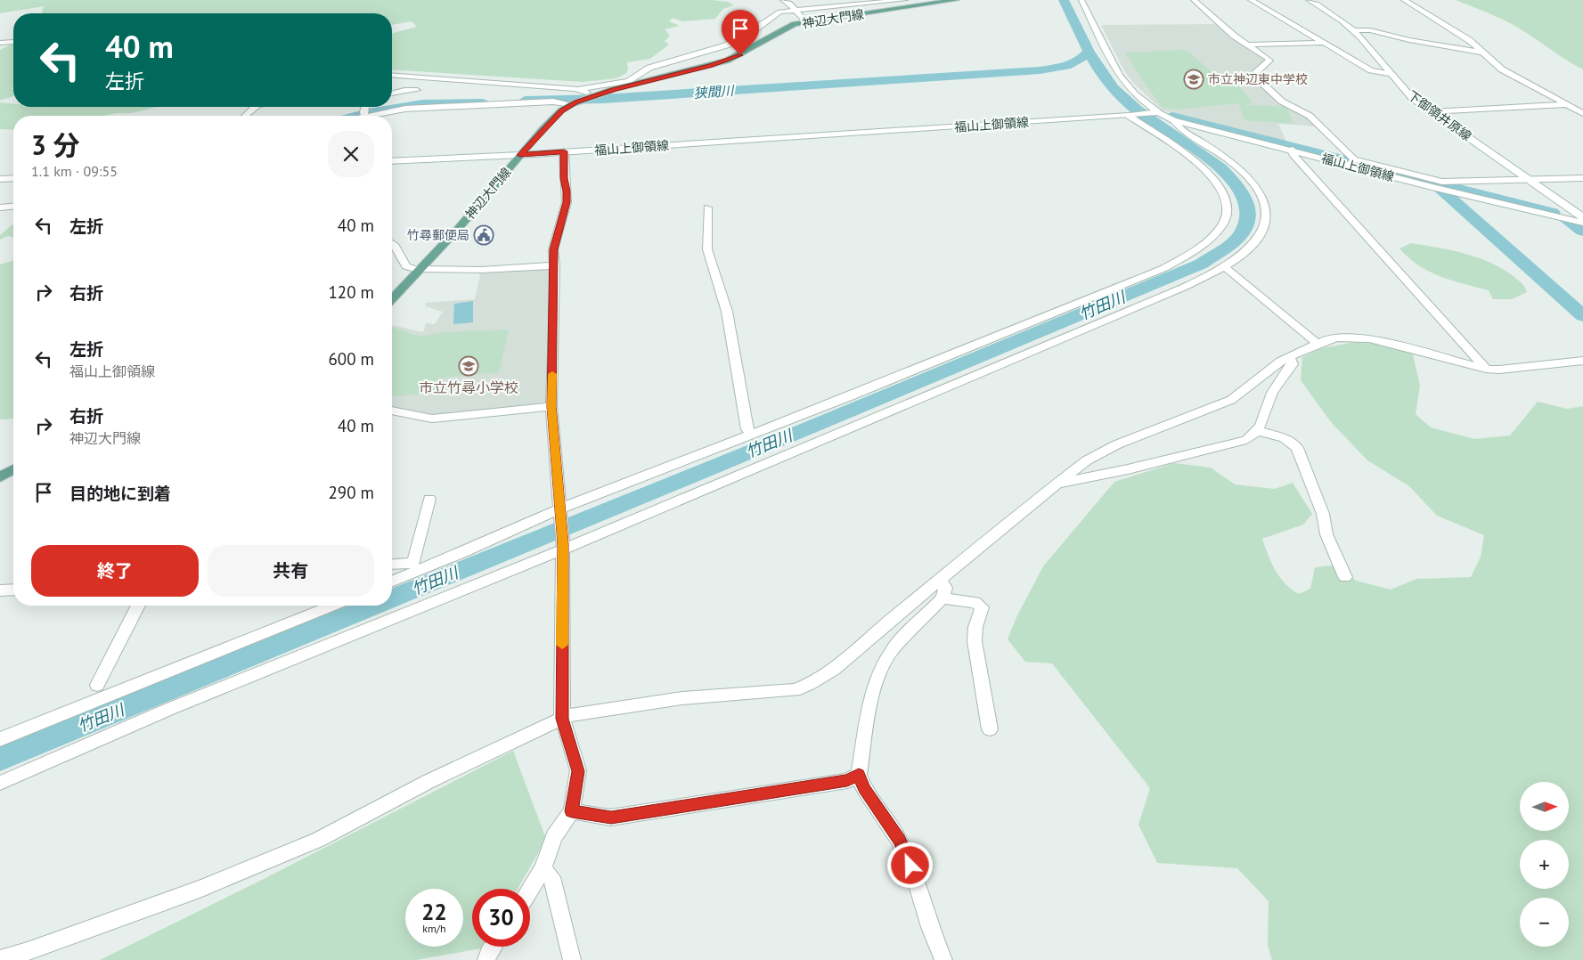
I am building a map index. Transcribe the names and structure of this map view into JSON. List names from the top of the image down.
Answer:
{
  "streets": {
    "main road": ["神辺大門線", "下御領井原線", "福山上御領線"]
  },
  "crossings": [
    ["神辺大門線", "福山上御領線"]
  ],
  "water": ["狭間川", "竹田川"],
  "places": {
    "school or university": ["市立神辺東中学校", "市立竹尋小学校"],
    "public building": ["竹尋郵便局"]
  },
  "north": "right",
  "page": {
    "turn": ["40 m", "左折"],
    "heading": ["3 分", "1.1 km · 09:55"],
    "list": [
      {
        "name": "左折",
        "value": "40 m"
      },
      {
        "name": "右折",
        "value": "120 m"
      },
      {
        "name": "左折",
        "note": "福山上御領線",
        "value": "600 m"
      },
      {
        "name": "右折",
        "note": "神辺大門線",
        "value": "40 m"
      },
      {
        "name": "目的地に到着",
        "value": "290 m"
      }
    ],
    "buttons": ["終了", "共有"],
    "map_buttons": ["+", "−"],
    "speed": "22 km/h",
    "limit": "30"
  }
}
